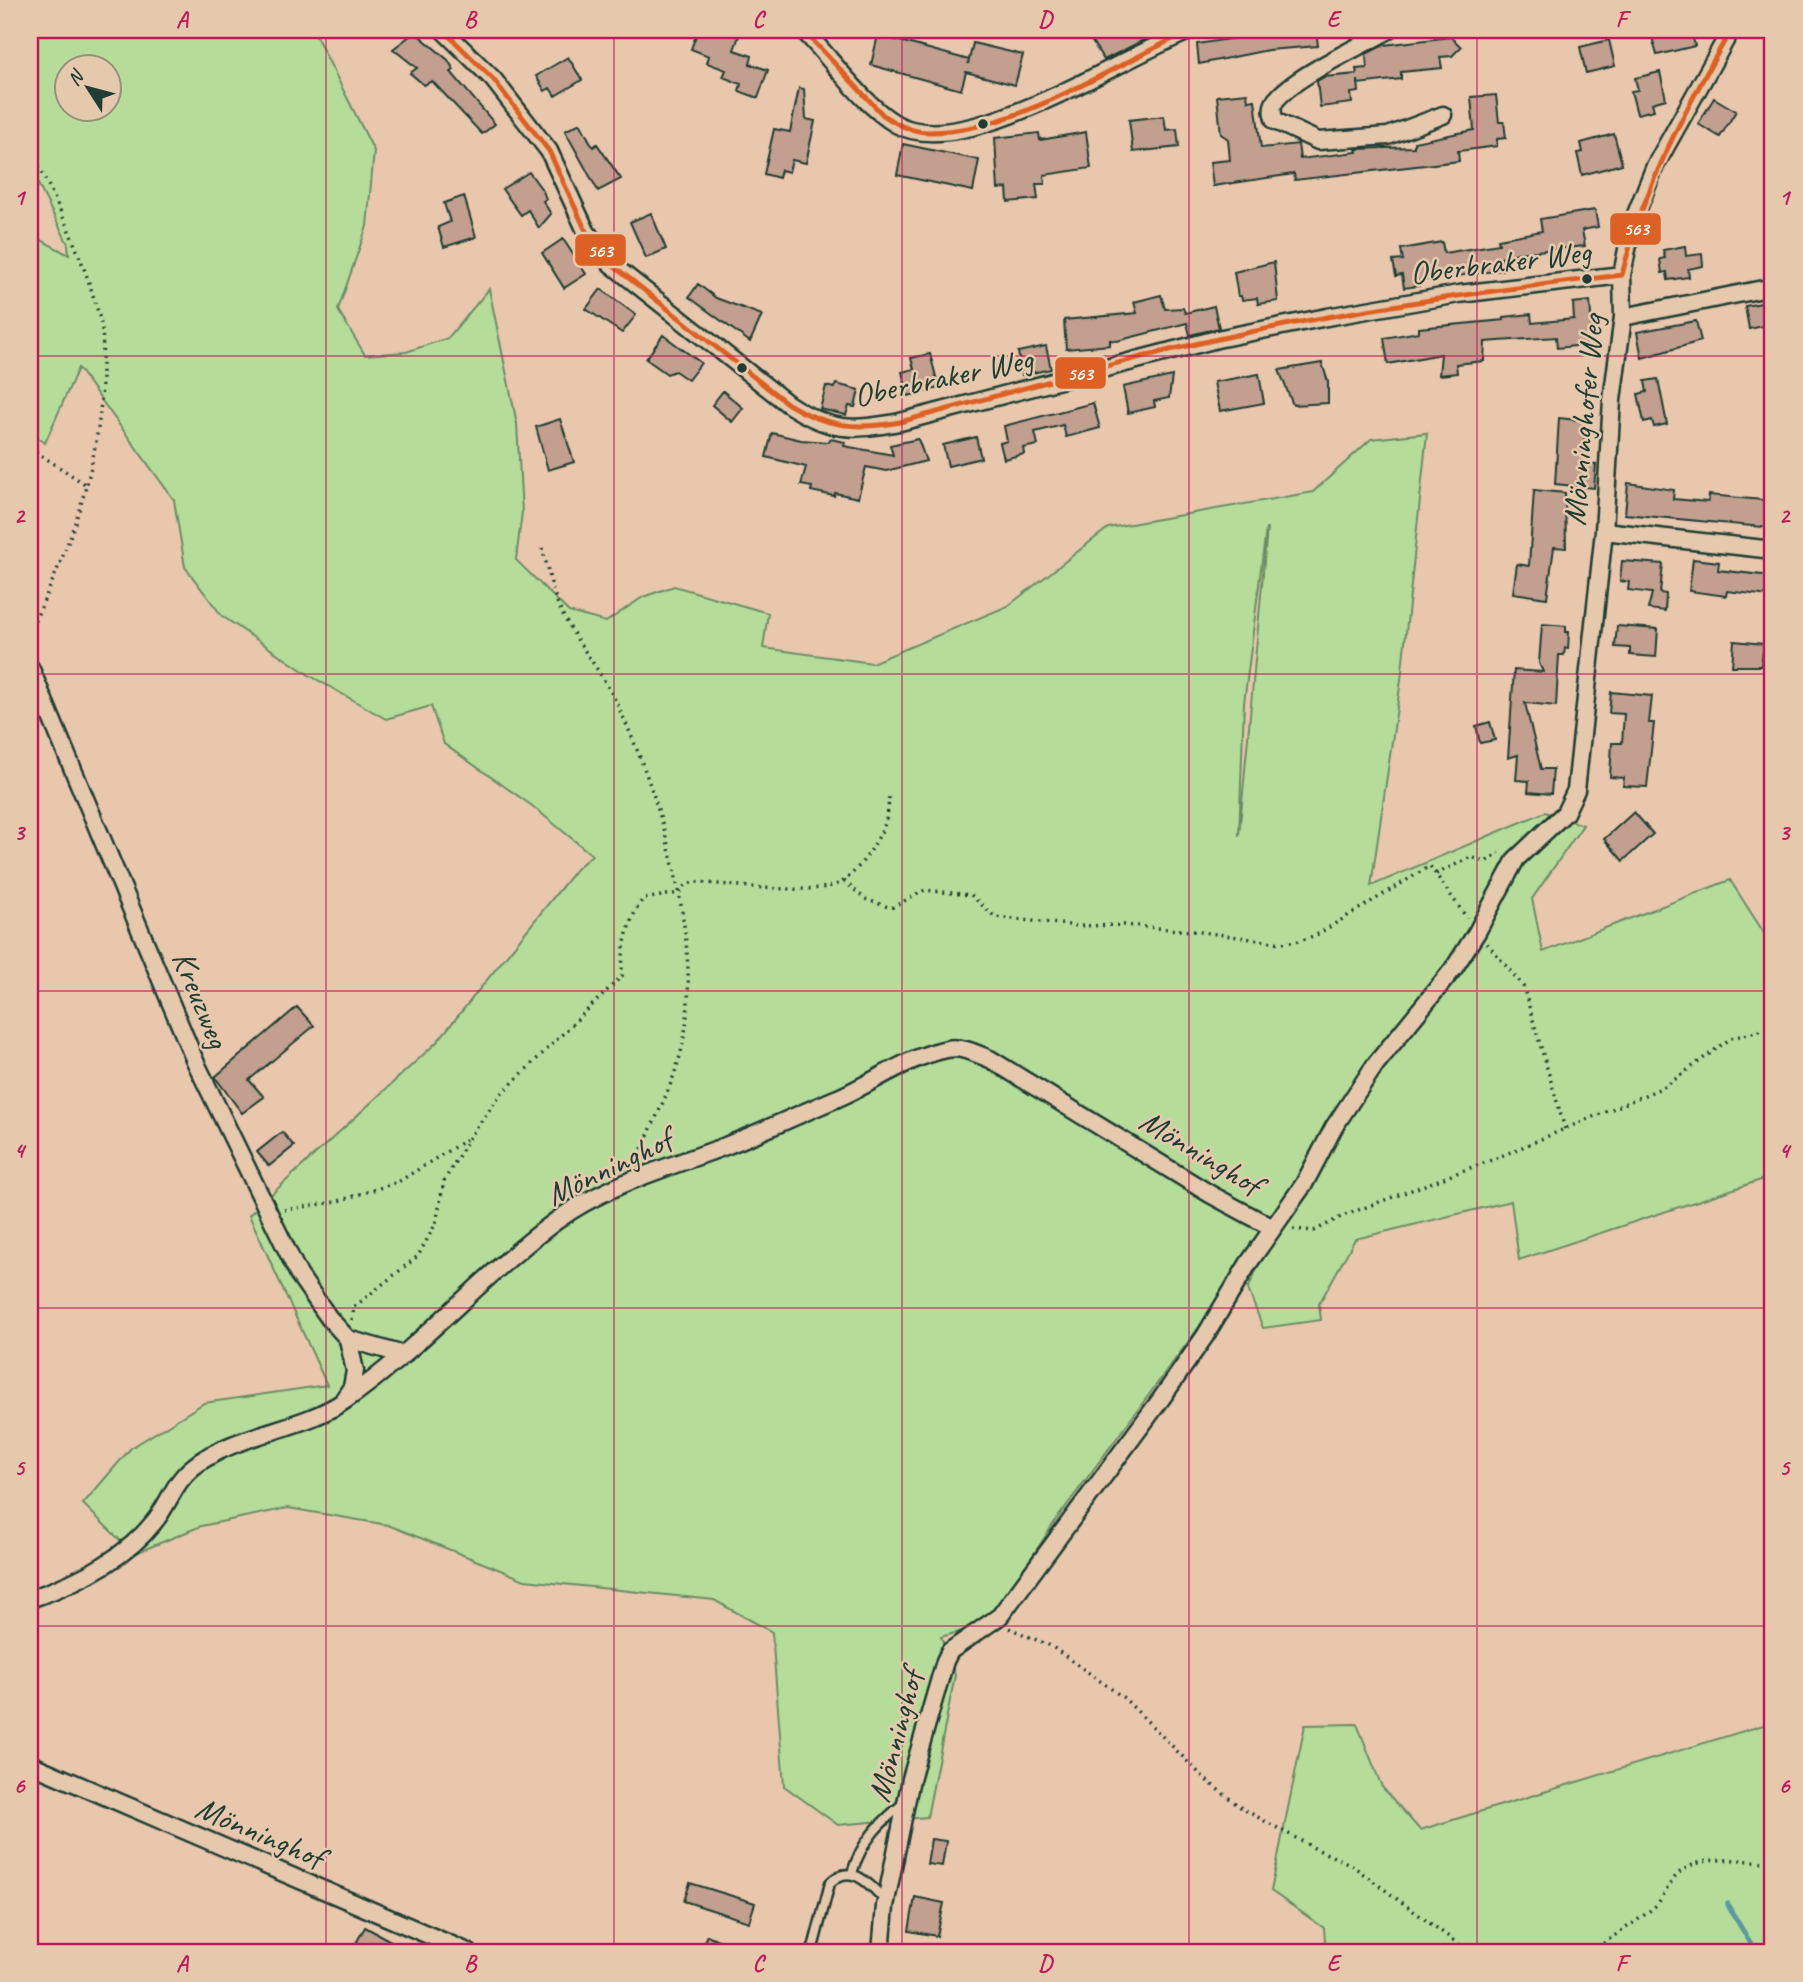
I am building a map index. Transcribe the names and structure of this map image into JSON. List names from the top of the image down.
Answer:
{
  "streets": {
    "street": [
      "Oberbraker Weg",
      "Mönninghofer Weg",
      "Kreuzweg",
      "Mönninghof"
    ]
  },
  "crossings": [
    ["Oberbraker Weg", "Mönninghofer Weg"],
    ["Mönninghofer Weg", "Mönninghof"],
    ["Kreuzweg", "Mönninghof"]
  ],
  "lines": ["transit line 563"],
  "north": "top left",
  "grid": {
    "columns": [
      "A",
      "B",
      "C",
      "D",
      "E",
      "F"
    ],
    "rows": [
      "1",
      "2",
      "3",
      "4",
      "5",
      "6"
    ]
  }
}
